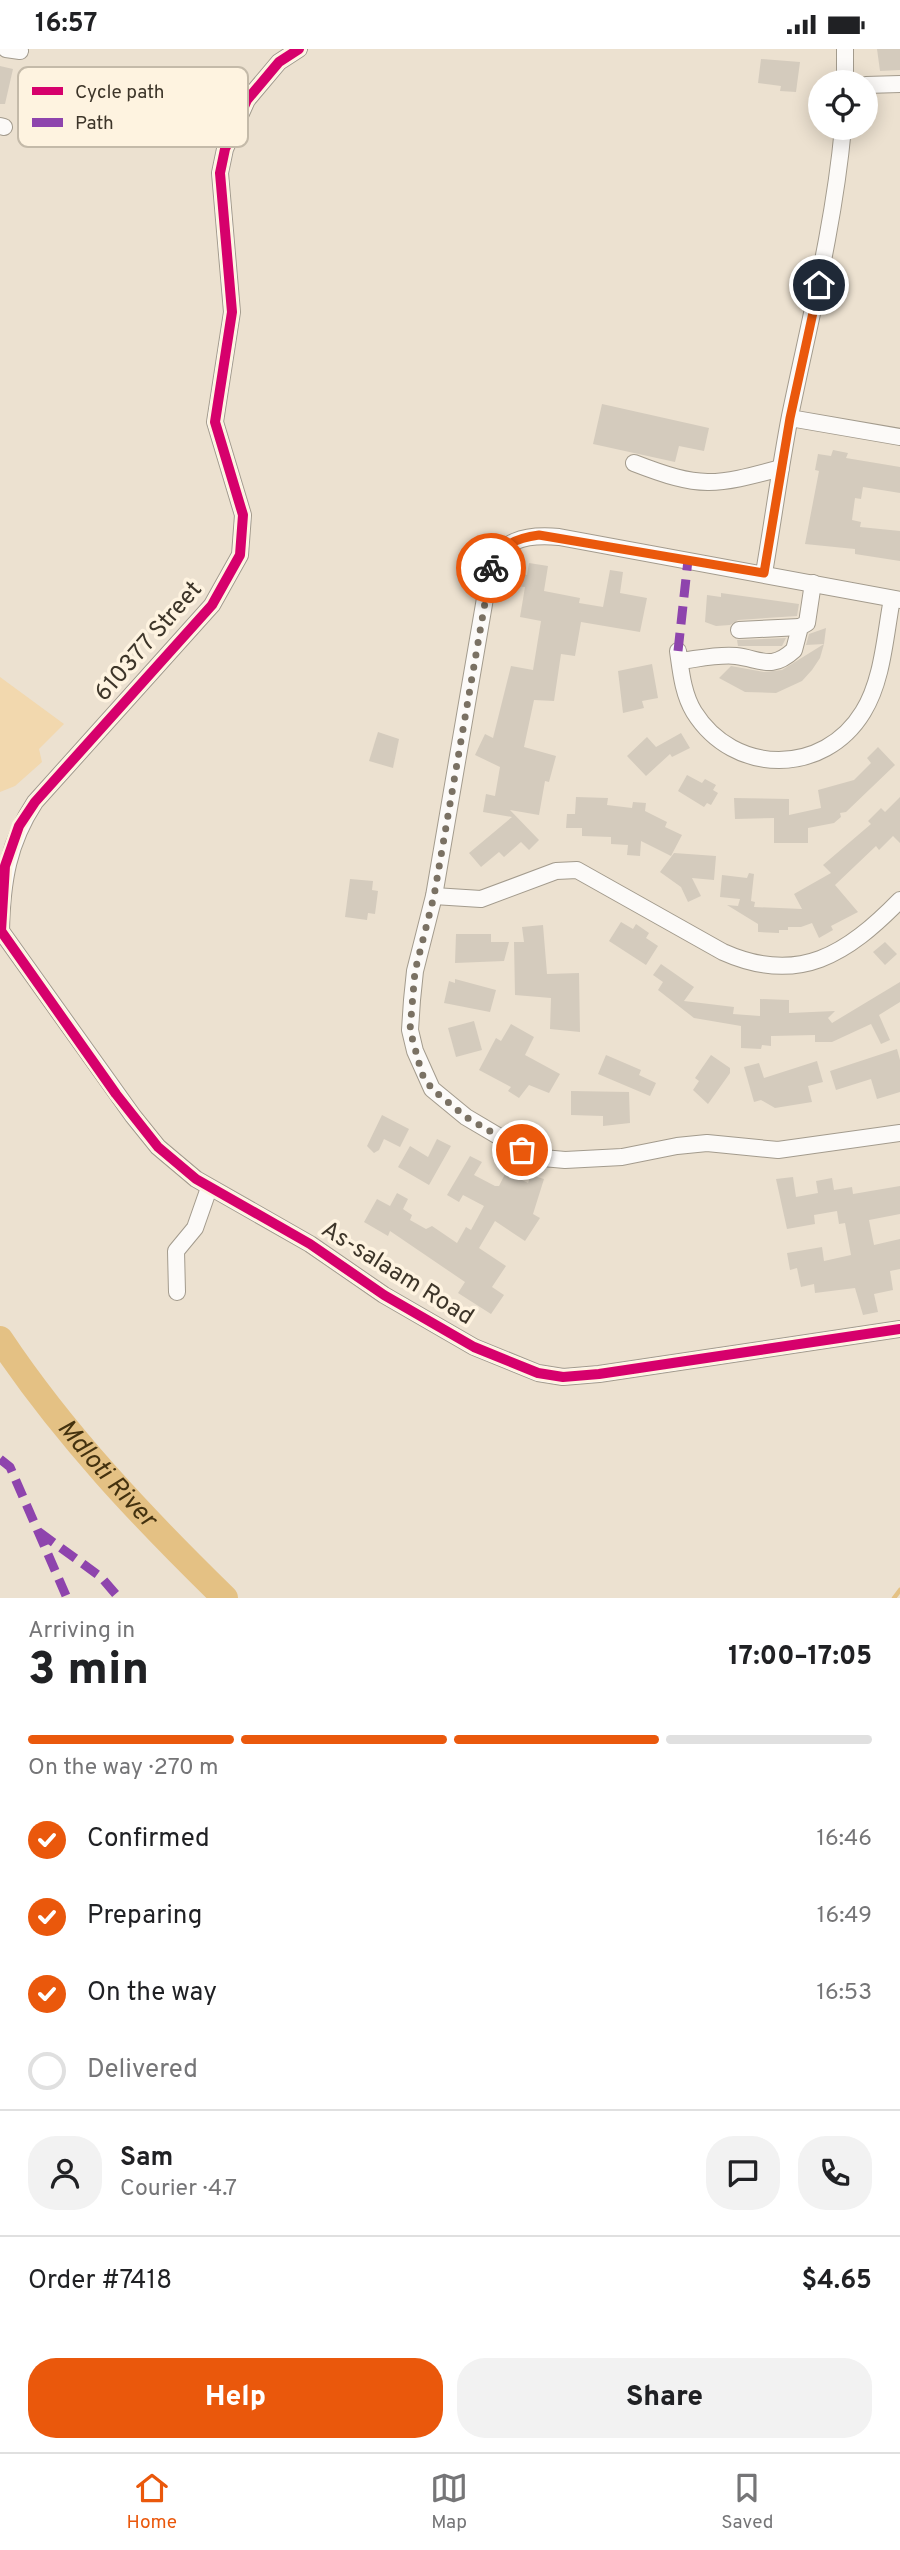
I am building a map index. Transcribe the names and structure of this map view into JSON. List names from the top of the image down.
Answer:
{
  "streets": {
    "street": ["610377 Street", "As-salaam Road"]
  },
  "crossings": [
    ["610377 Street", "As-salaam Road"]
  ],
  "water": ["Mdloti River"],
  "legend": ["Cycle path", "Path"],
  "page": {
    "status": "16:57",
    "heading": ["3 min", "Arriving in", "17:00–17:05"],
    "panel": [
      "Sam",
      "Courier · 4.7",
      "Order #7418",
      "$4.65"
    ],
    "bar": "On the way · 270 m",
    "list": [
      ["Confirmed", "16:46"],
      ["Preparing", "16:49"],
      ["On the way", "16:53"],
      "Delivered"
    ],
    "buttons": ["Help", "Share"],
    "tabs": ["Home", "Map", "Saved"]
  }
}
